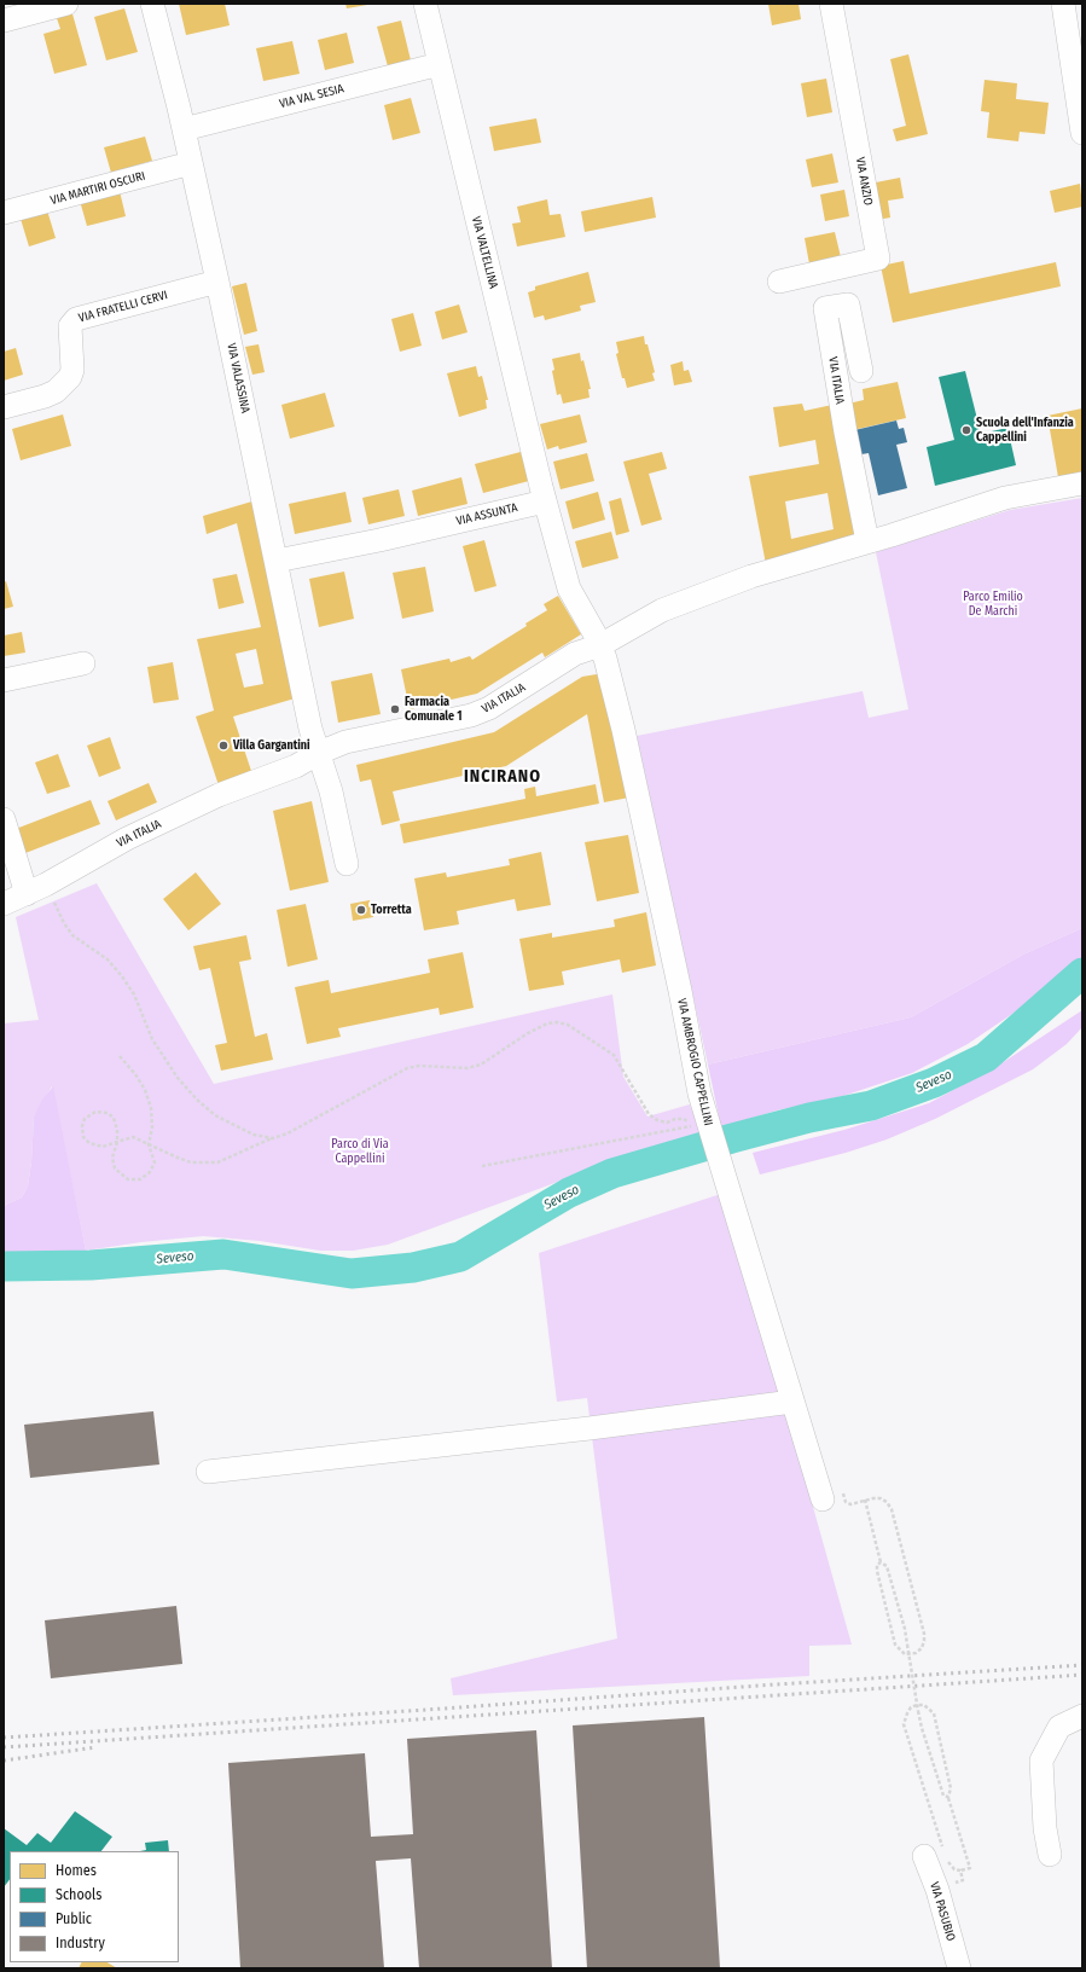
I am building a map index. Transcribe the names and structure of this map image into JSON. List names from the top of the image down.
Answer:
{
  "streets": {
    "street": [
      "VIA VAL SESIA",
      "VIA ANZIO",
      "VIA MARTIRI OSCURI",
      "VIA VALTELLINA",
      "VIA FRATELLI CERVI",
      "VIA VALASSINA",
      "VIA ITALIA",
      "VIA ASSUNTA",
      "VIA AMBROGIO CAPPELLINI",
      "VIA PASUBIO"
    ]
  },
  "crossings": [
    ["VIA VAL SESIA", "VIA VALTELLINA"],
    ["VIA VAL SESIA", "VIA VALASSINA"],
    ["VIA MARTIRI OSCURI", "VIA VALASSINA"],
    ["VIA VALTELLINA", "VIA ASSUNTA"],
    ["VIA FRATELLI CERVI", "VIA VALASSINA"],
    ["VIA VALASSINA", "VIA ITALIA"],
    ["VIA VALASSINA", "VIA ASSUNTA"],
    ["VIA ITALIA", "VIA AMBROGIO CAPPELLINI"]
  ],
  "districts": ["INCIRANO"],
  "water": ["Seveso"],
  "parks": ["Parco Emilio De Marchi", "Parco di Via Cappellini"],
  "places": [
    "Scuola dell'Infanzia Cappellini",
    "Farmacia Comunale 1",
    "Villa Gargantini",
    "Torretta"
  ],
  "legend": [
    "Homes",
    "Schools",
    "Public",
    "Industry"
  ]
}
